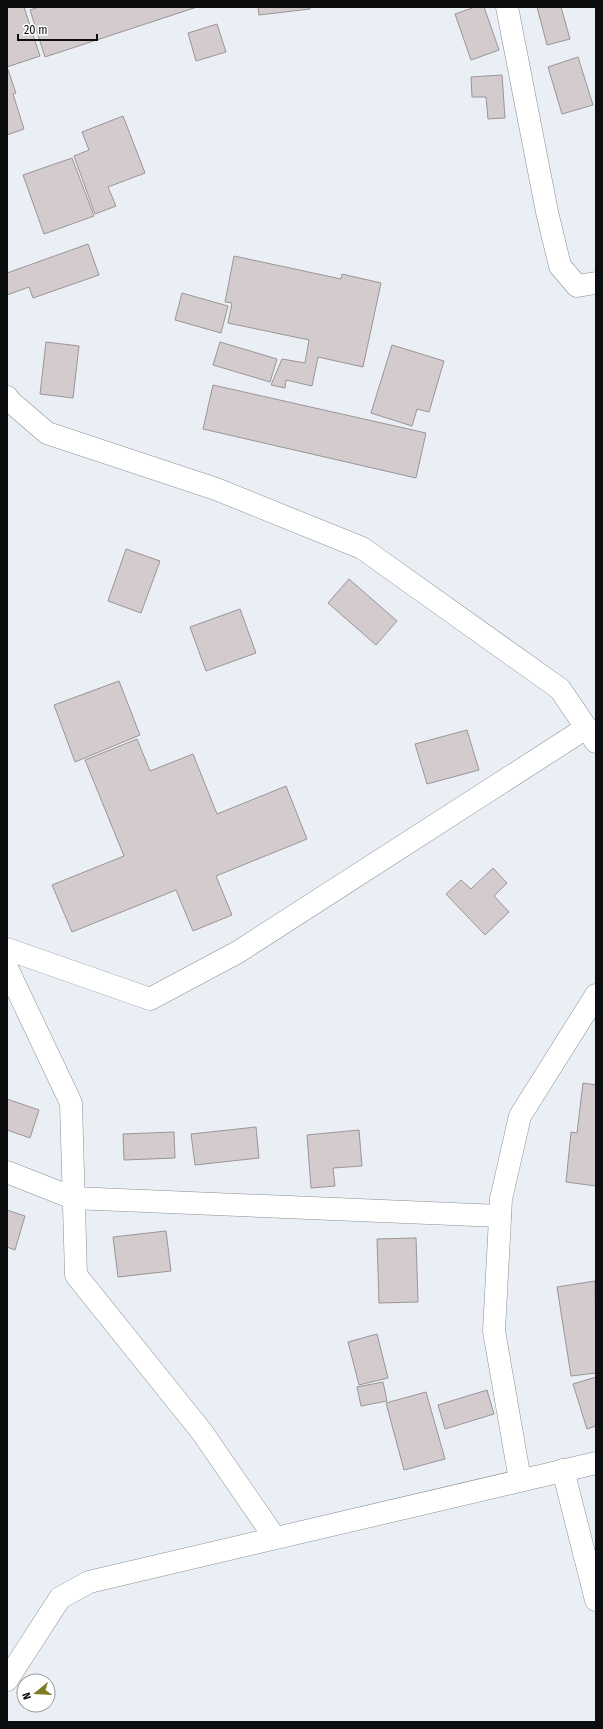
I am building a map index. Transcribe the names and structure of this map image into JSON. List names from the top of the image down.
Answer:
{
  "scale_bar": "20 m",
  "north": "left"
}
